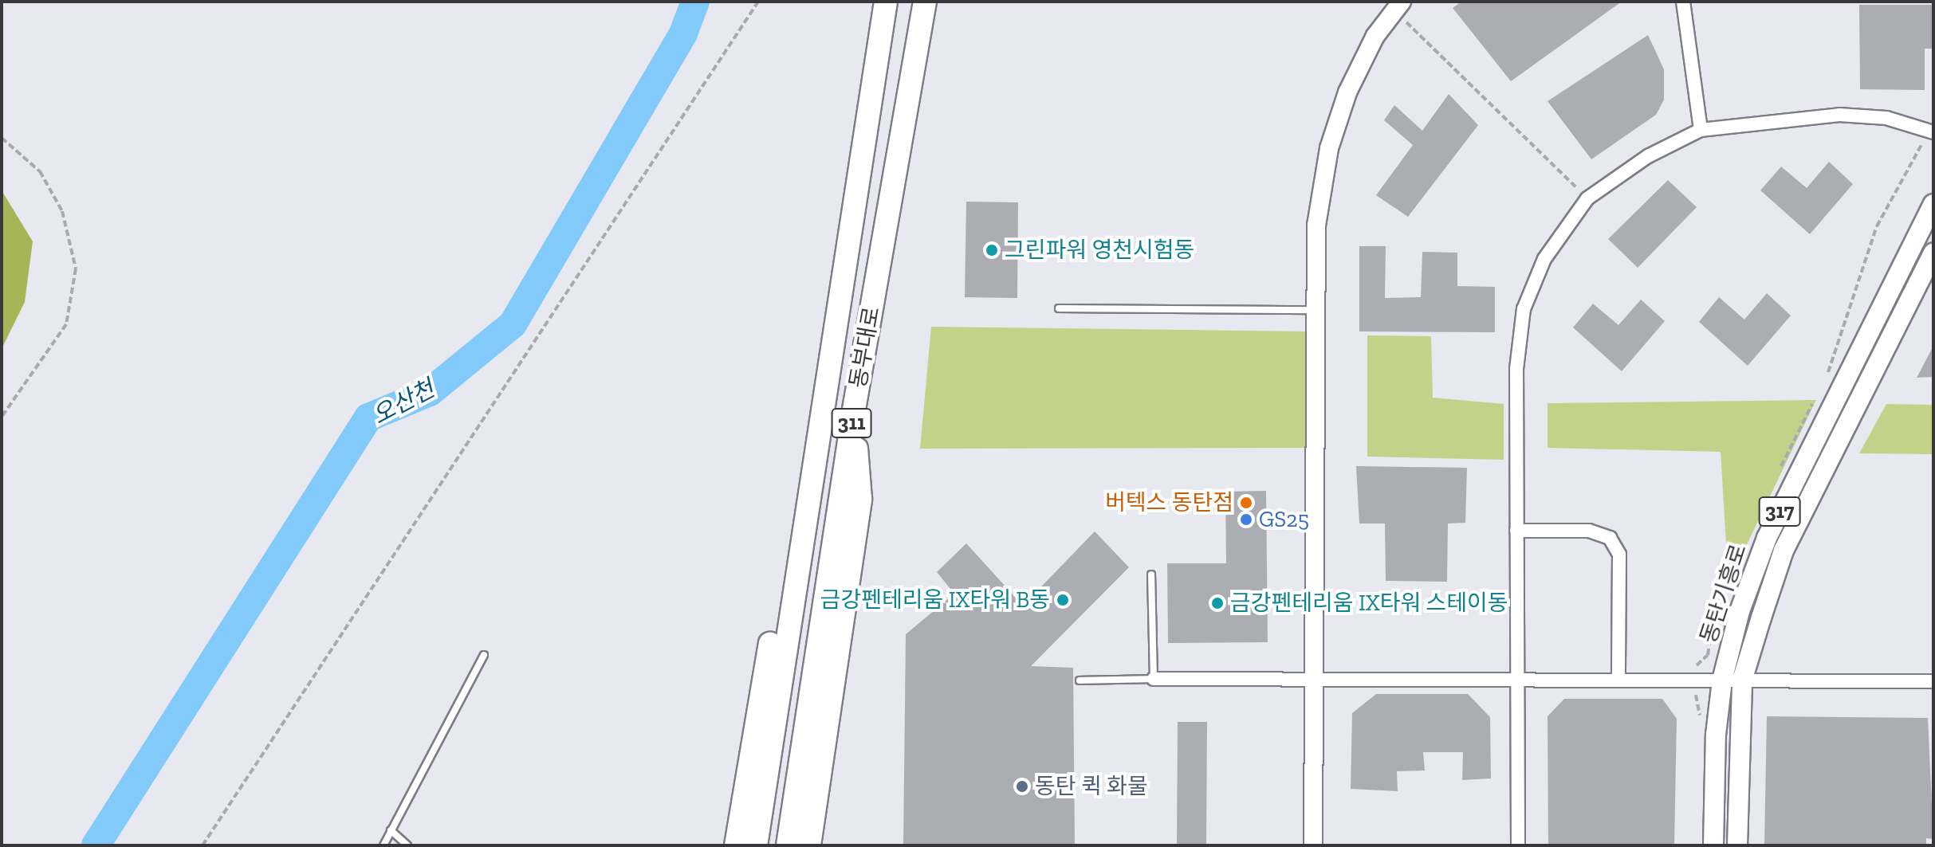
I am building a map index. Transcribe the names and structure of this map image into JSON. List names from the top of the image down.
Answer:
{
  "streets": {
    "highway": ["동부대로", "311"],
    "main road": ["317", "동탄기흥로"]
  },
  "water": ["오산천"],
  "places": [
    "그린파워 영천시험동",
    "버텍스 동탄점",
    "GS25",
    "금강펜테리움 IX타워 B동",
    "금강펜테리움 IX타워 스테이동",
    "동탄 퀵 화물"
  ]
}
